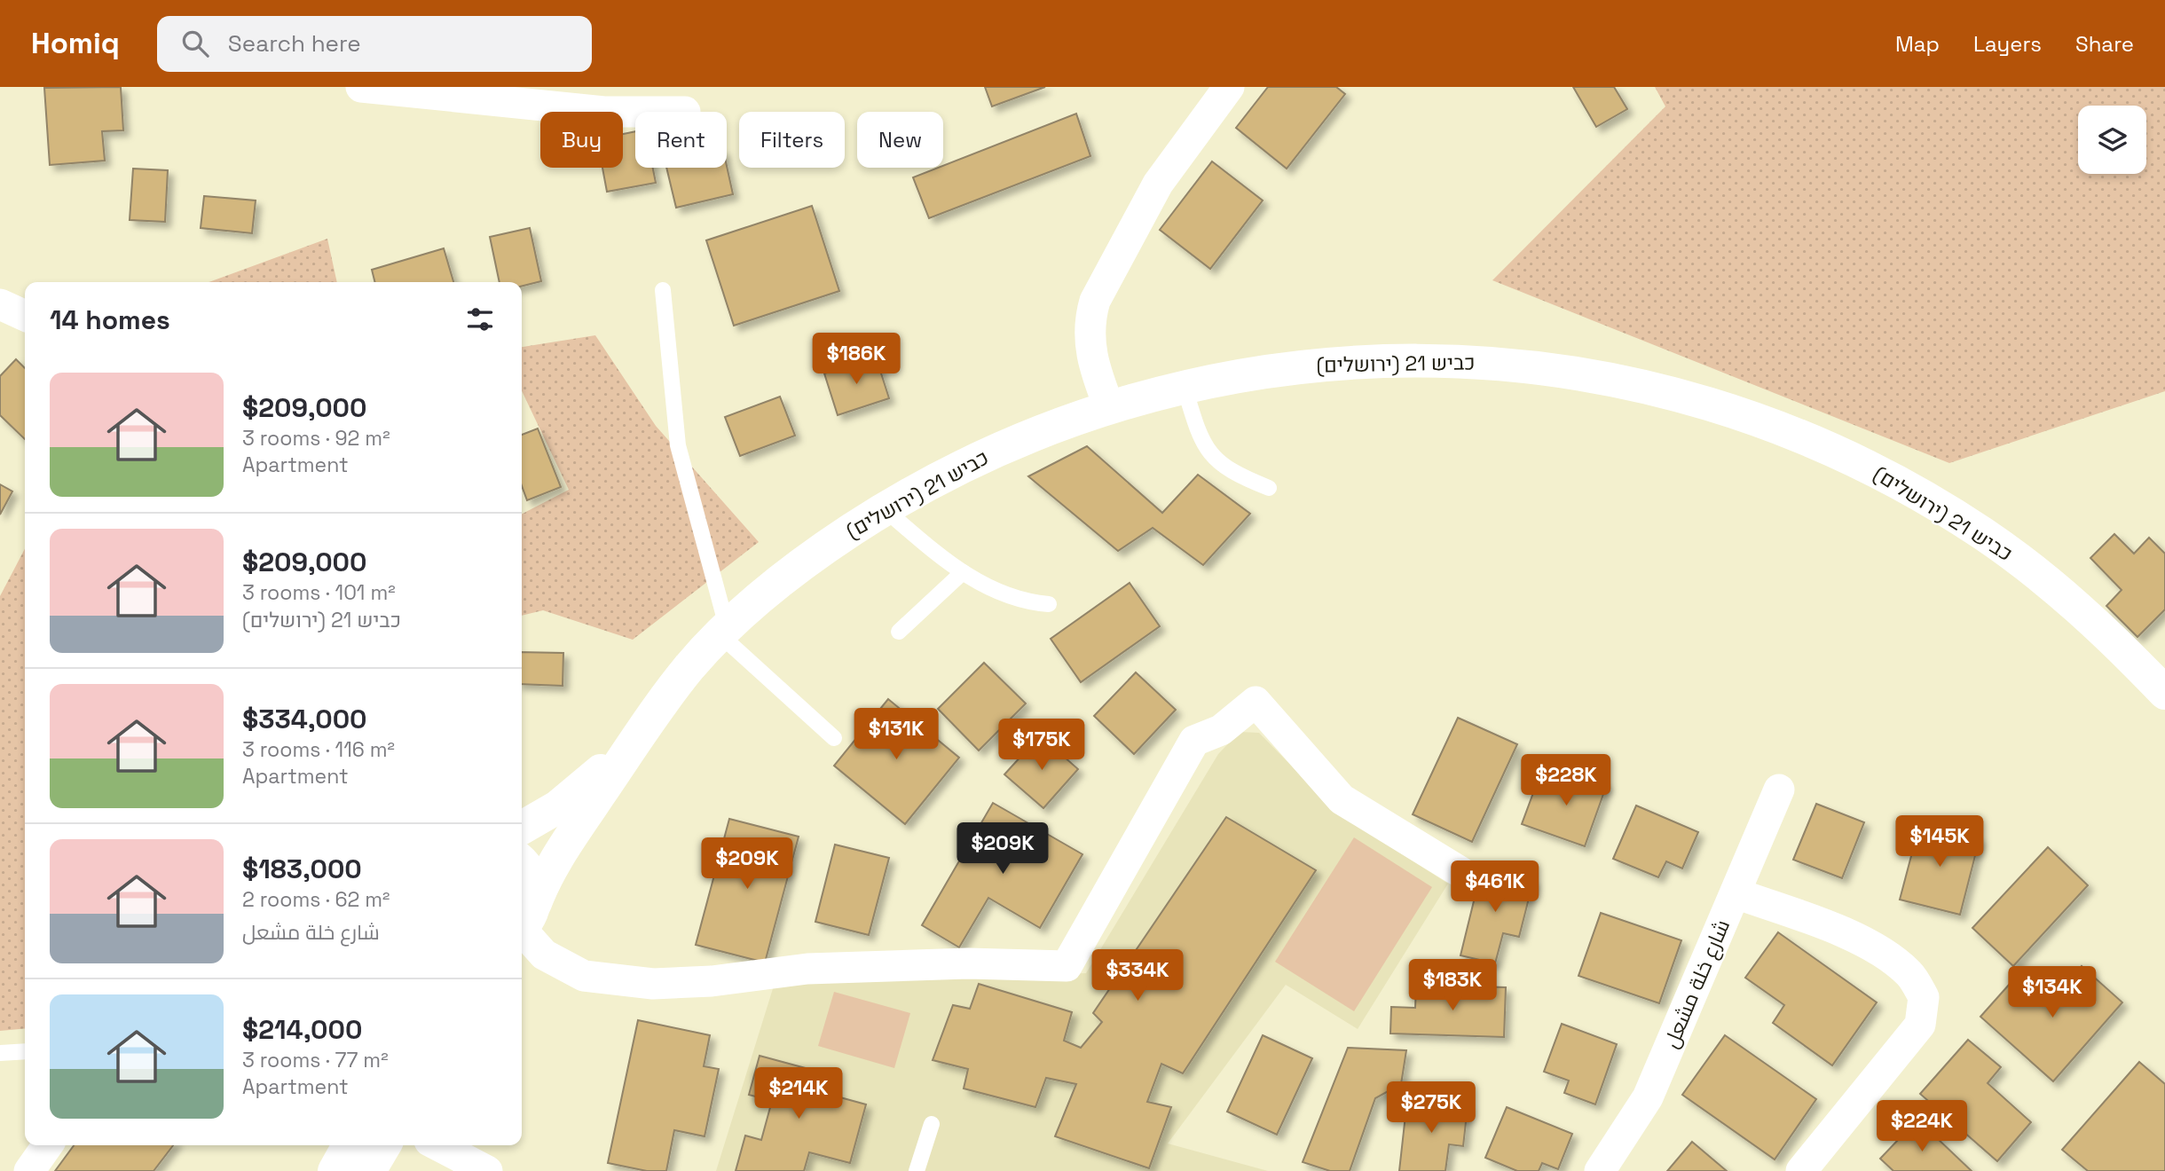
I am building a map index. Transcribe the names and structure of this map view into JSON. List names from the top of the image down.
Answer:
{
  "streets": {
    "main road": ["כביש 21 (ירושלים)"],
    "street": ["شارع خلة مشعل"]
  },
  "page": {
    "header": "Homiq",
    "search": "Search here",
    "nav": ["Map", "Layers", "Share"],
    "chip": [
      "Buy",
      "Rent",
      "Filters",
      "New"
    ],
    "heading": "14 homes",
    "price": [
      "$186K",
      "$131K",
      "$175K",
      "$228K",
      "$145K",
      "$209K",
      "$209K",
      "$461K",
      "$334K",
      "$183K",
      "$134K",
      "$214K",
      "$275K",
      "$224K"
    ],
    "list": [
      {
        "name": "$209,000",
        "note": "3 rooms · 92 m² · Apartment"
      },
      {
        "name": "$209,000",
        "note": "3 rooms · 101 m² · כביש 21 (ירושלים)"
      },
      {
        "name": "$334,000",
        "note": "3 rooms · 116 m² · Apartment"
      },
      {
        "name": "$183,000",
        "note": "2 rooms · 62 m² · شارع خلة مشعل"
      },
      {
        "name": "$214,000",
        "note": "3 rooms · 77 m² · Apartment"
      }
    ]
  }
}
